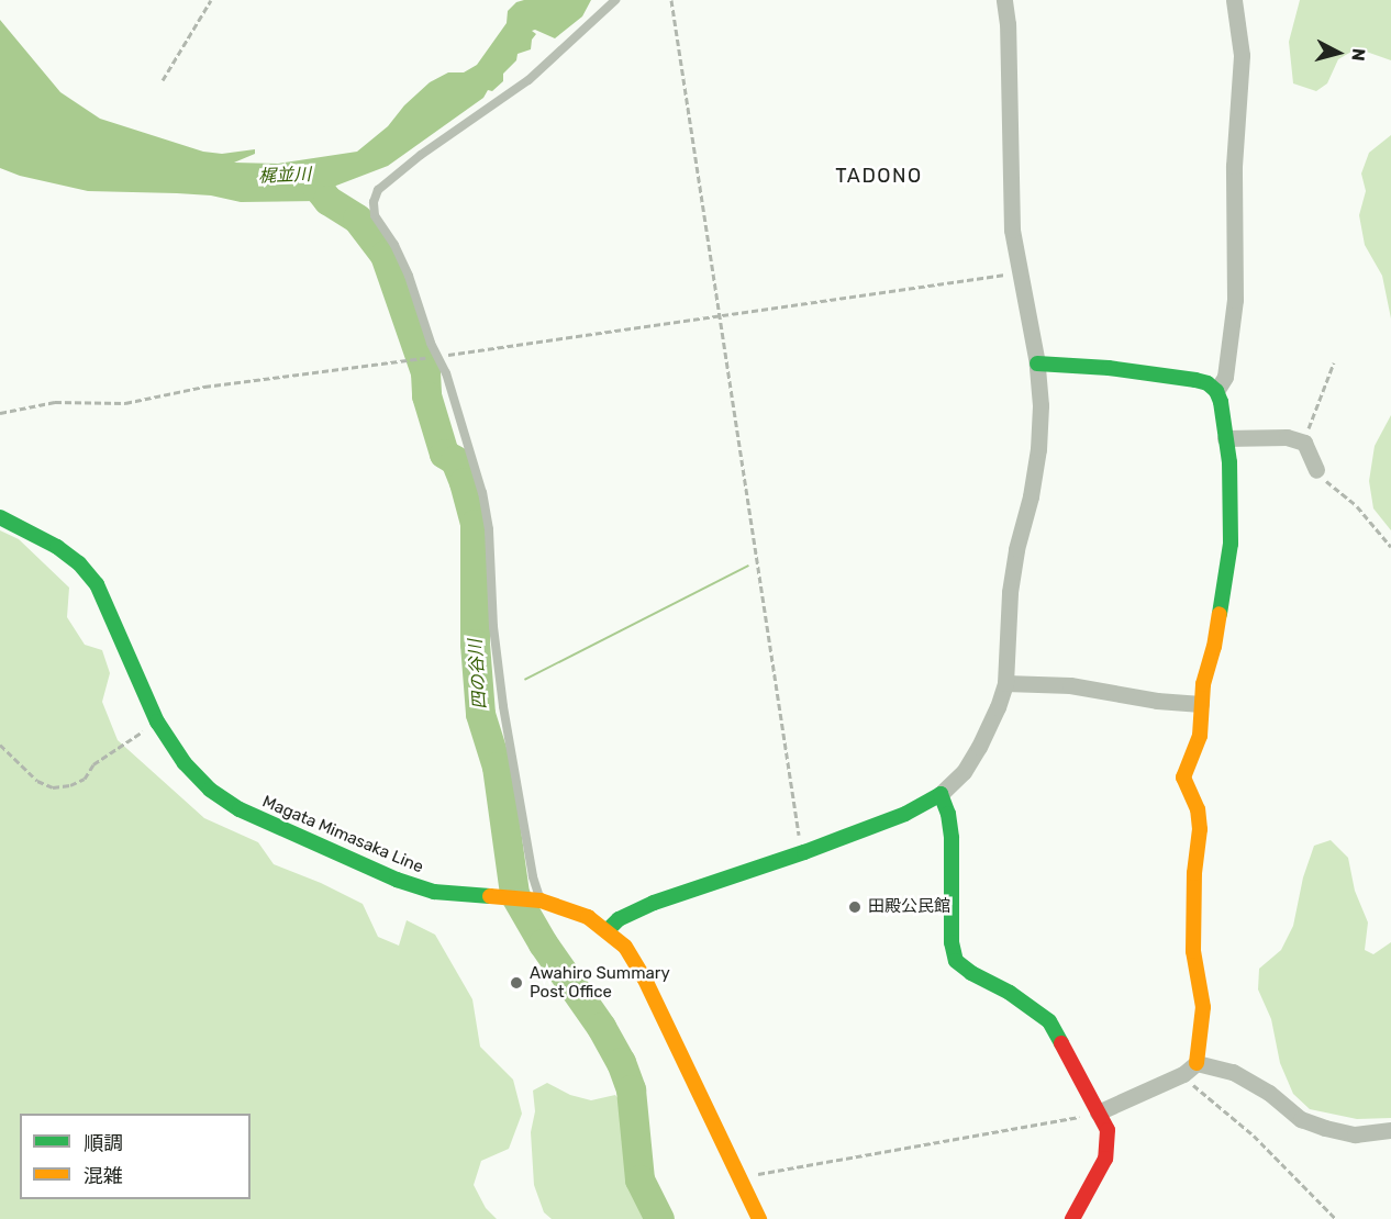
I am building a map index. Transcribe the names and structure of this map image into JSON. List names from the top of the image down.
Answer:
{
  "streets": {
    "street": ["Magata Mimasaka Line"]
  },
  "districts": ["TADONO"],
  "water": ["梶並川", "四の谷川"],
  "places": ["田殿公民館", "Awahiro Summary Post Office"],
  "legend": ["順調", "混雑"],
  "north": "right"
}
